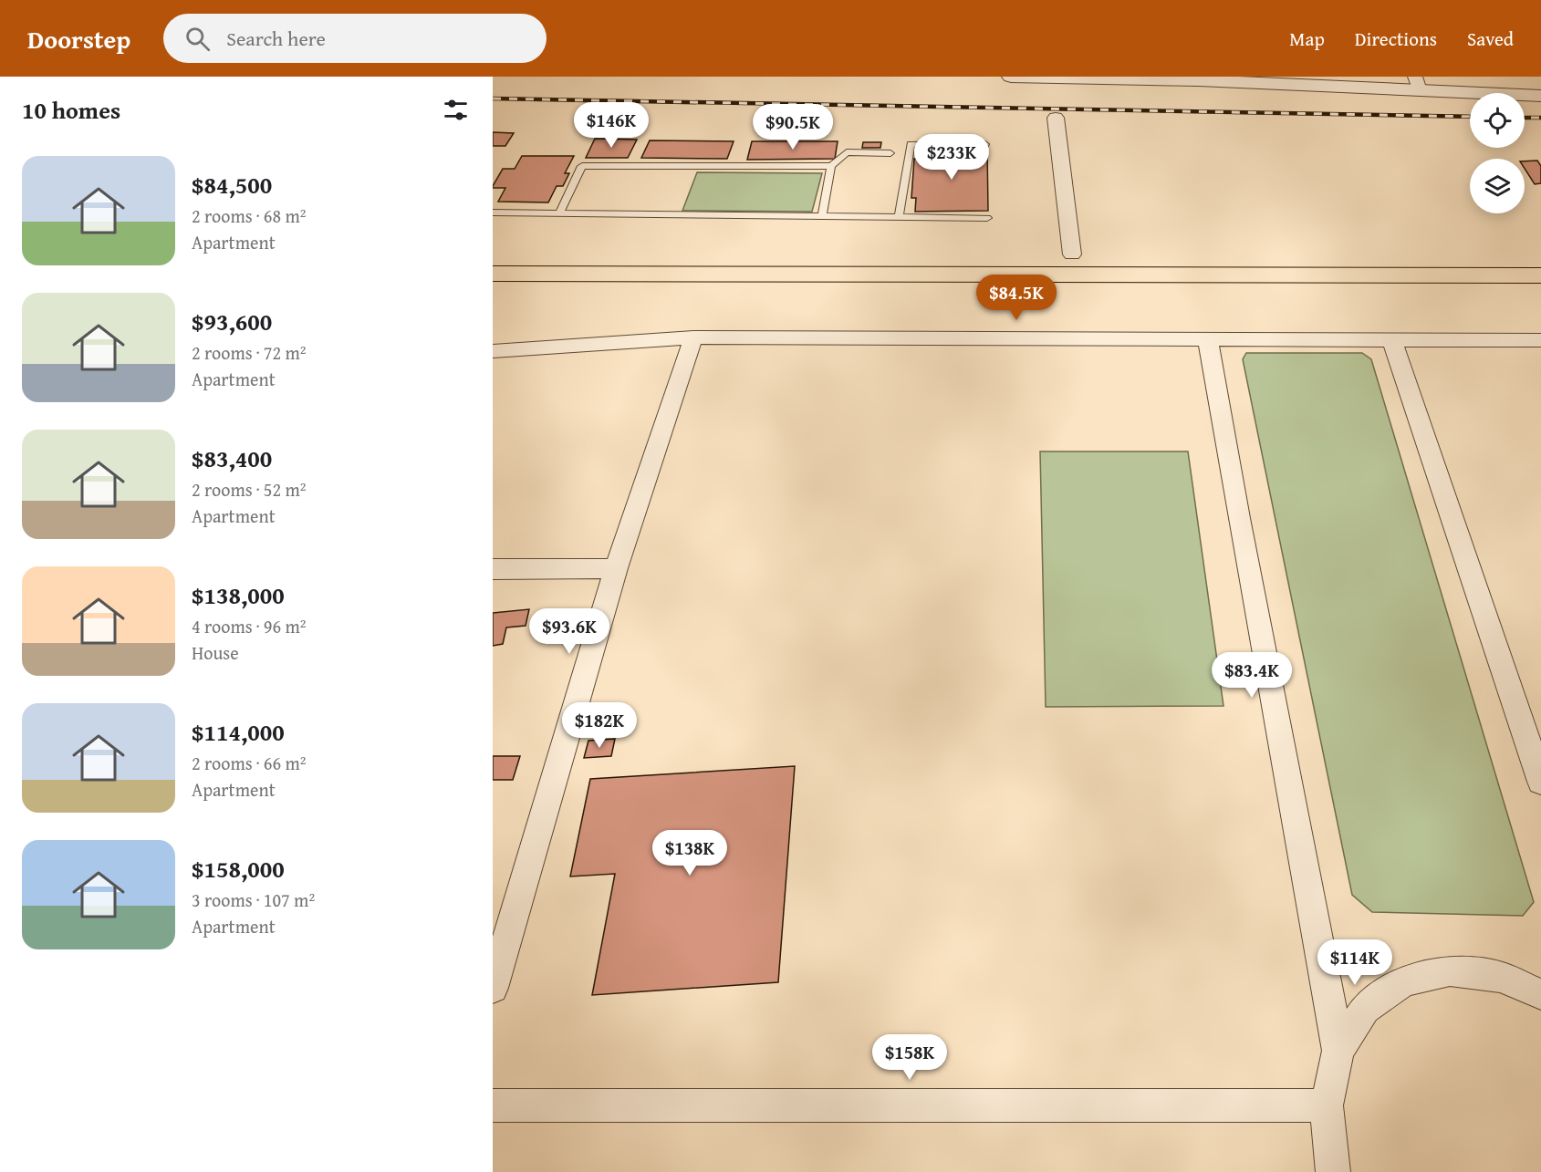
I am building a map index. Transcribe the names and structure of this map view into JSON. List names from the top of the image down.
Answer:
{
  "page": {
    "header": "Doorstep",
    "search": "Search here",
    "nav": ["Map", "Directions", "Saved"],
    "heading": "10 homes",
    "price": [
      "$146K",
      "$90.5K",
      "$233K",
      "$84.5K",
      "$93.6K",
      "$83.4K",
      "$182K",
      "$138K",
      "$114K",
      "$158K"
    ],
    "list": [
      {
        "name": "$84,500",
        "note": "2 rooms · 68 m² · Apartment"
      },
      {
        "name": "$93,600",
        "note": "2 rooms · 72 m² · Apartment"
      },
      {
        "name": "$83,400",
        "note": "2 rooms · 52 m² · Apartment"
      },
      {
        "name": "$138,000",
        "note": "4 rooms · 96 m² · House"
      },
      {
        "name": "$114,000",
        "note": "2 rooms · 66 m² · Apartment"
      },
      {
        "name": "$158,000",
        "note": "3 rooms · 107 m² · Apartment"
      }
    ]
  }
}
